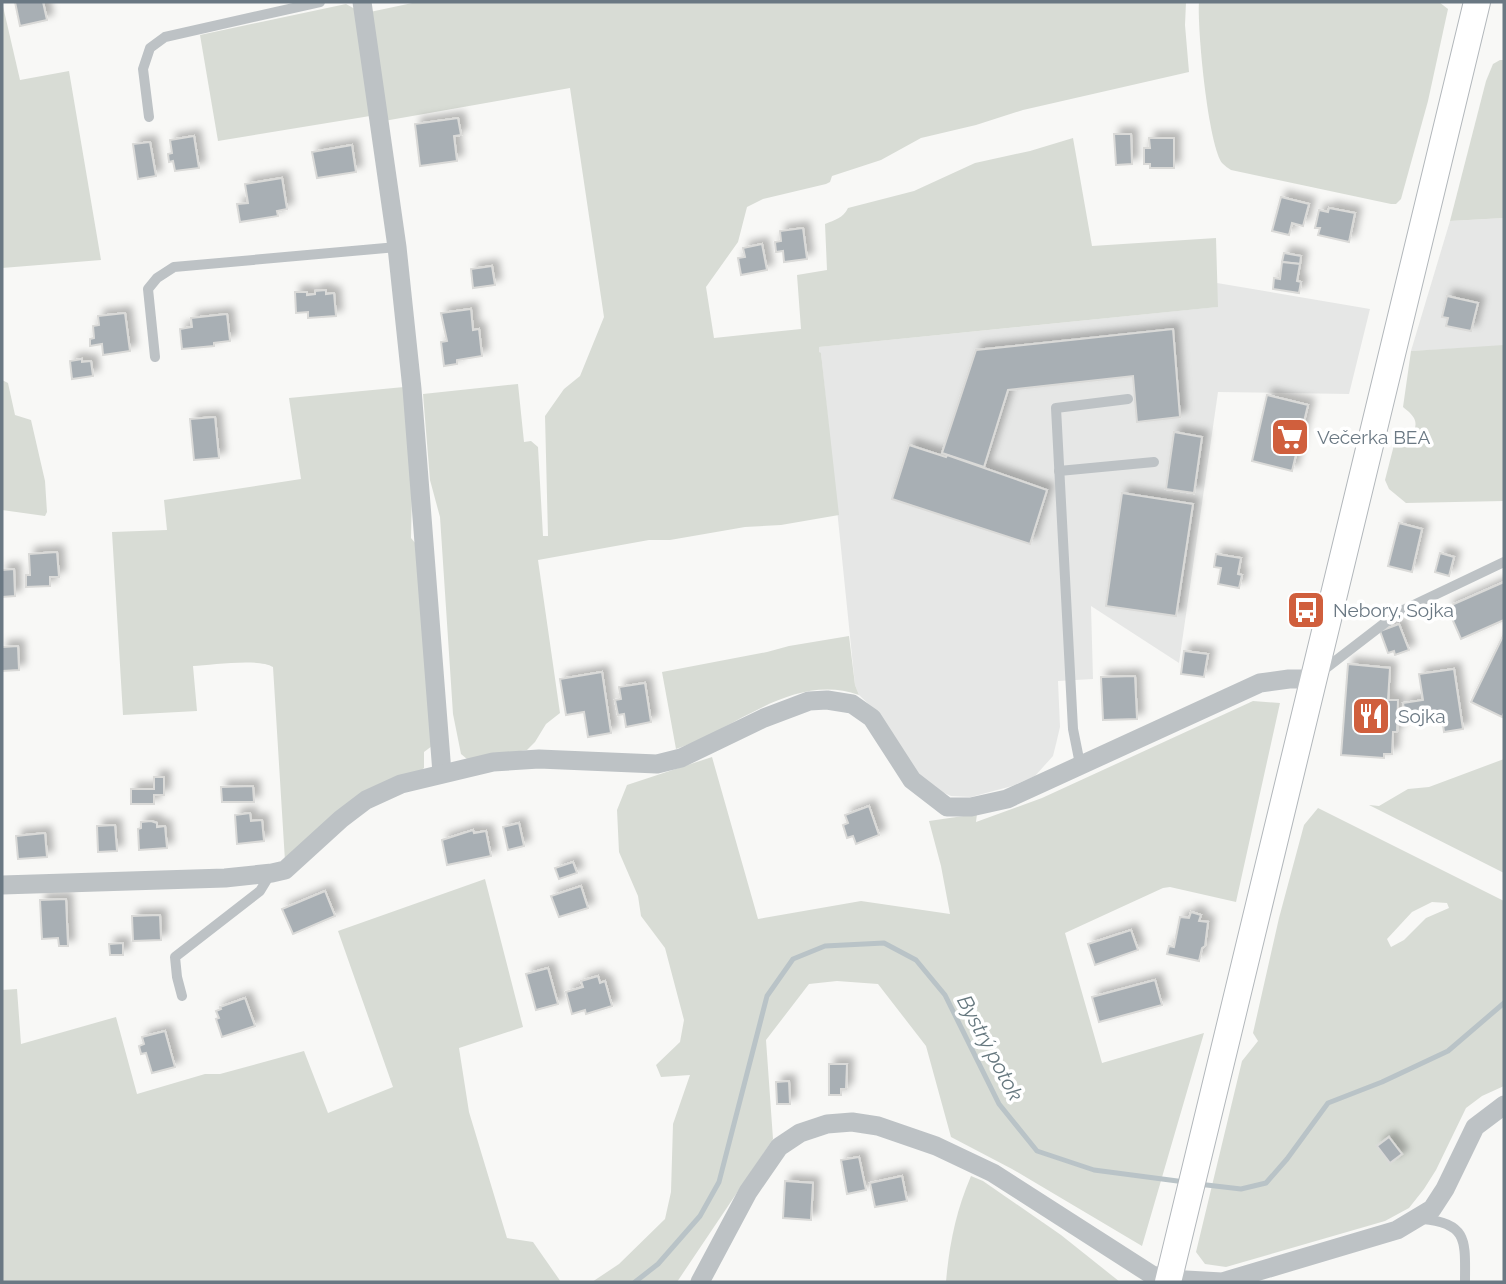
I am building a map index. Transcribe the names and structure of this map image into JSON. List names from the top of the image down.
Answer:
{
  "water": ["Bystrý potok"],
  "places": {
    "supermarket": ["Večerka BEA"],
    "bus stop": ["Nebory, Sojka"],
    "restaurant": ["Sojka"]
  }
}
